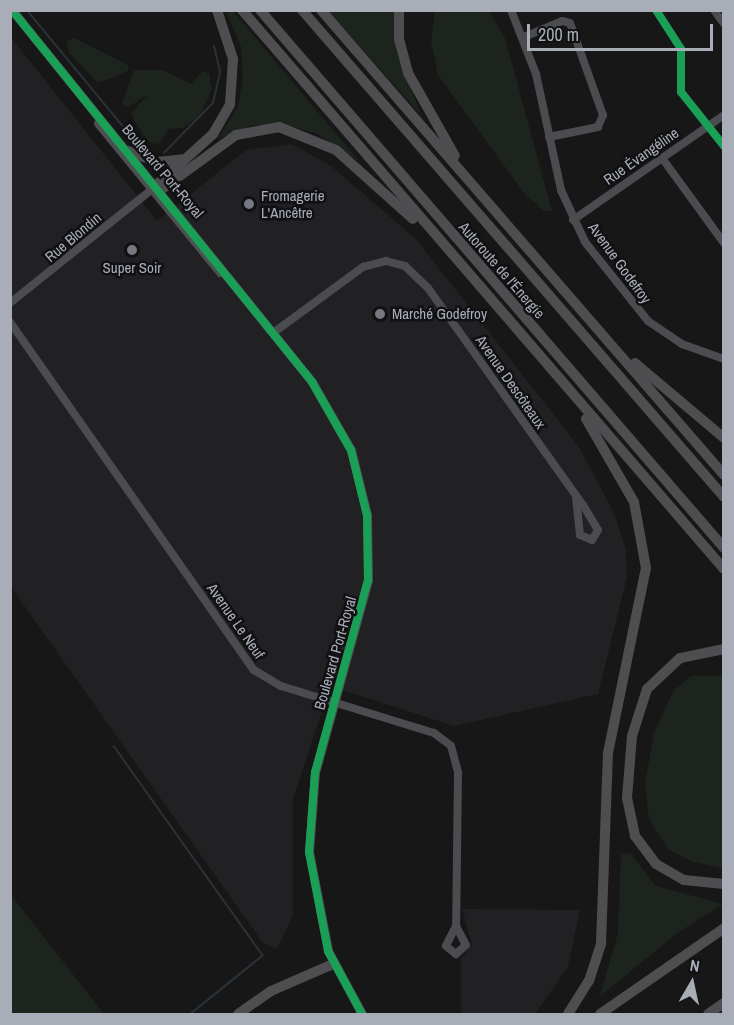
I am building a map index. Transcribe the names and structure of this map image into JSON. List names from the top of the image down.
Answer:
{
  "streets": {
    "highway": ["Autoroute de l'Énergie"],
    "main road": ["Boulevard Port-Royal"],
    "street": [
      "Rue Évangéline",
      "Rue Blondin",
      "Avenue Godefroy",
      "Avenue Descôteaux",
      "Avenue Le Neuf"
    ]
  },
  "crossings": [
    ["Rue Évangéline", "Avenue Godefroy"],
    ["Boulevard Port-Royal", "Rue Blondin"],
    ["Boulevard Port-Royal", "Avenue Descôteaux"],
    ["Boulevard Port-Royal", "Avenue Le Neuf"]
  ],
  "places": ["Fromagerie L'Ancêtre", "Super Soir", "Marché Godefroy"],
  "scale_bar": "200 m",
  "north": "top"
}
